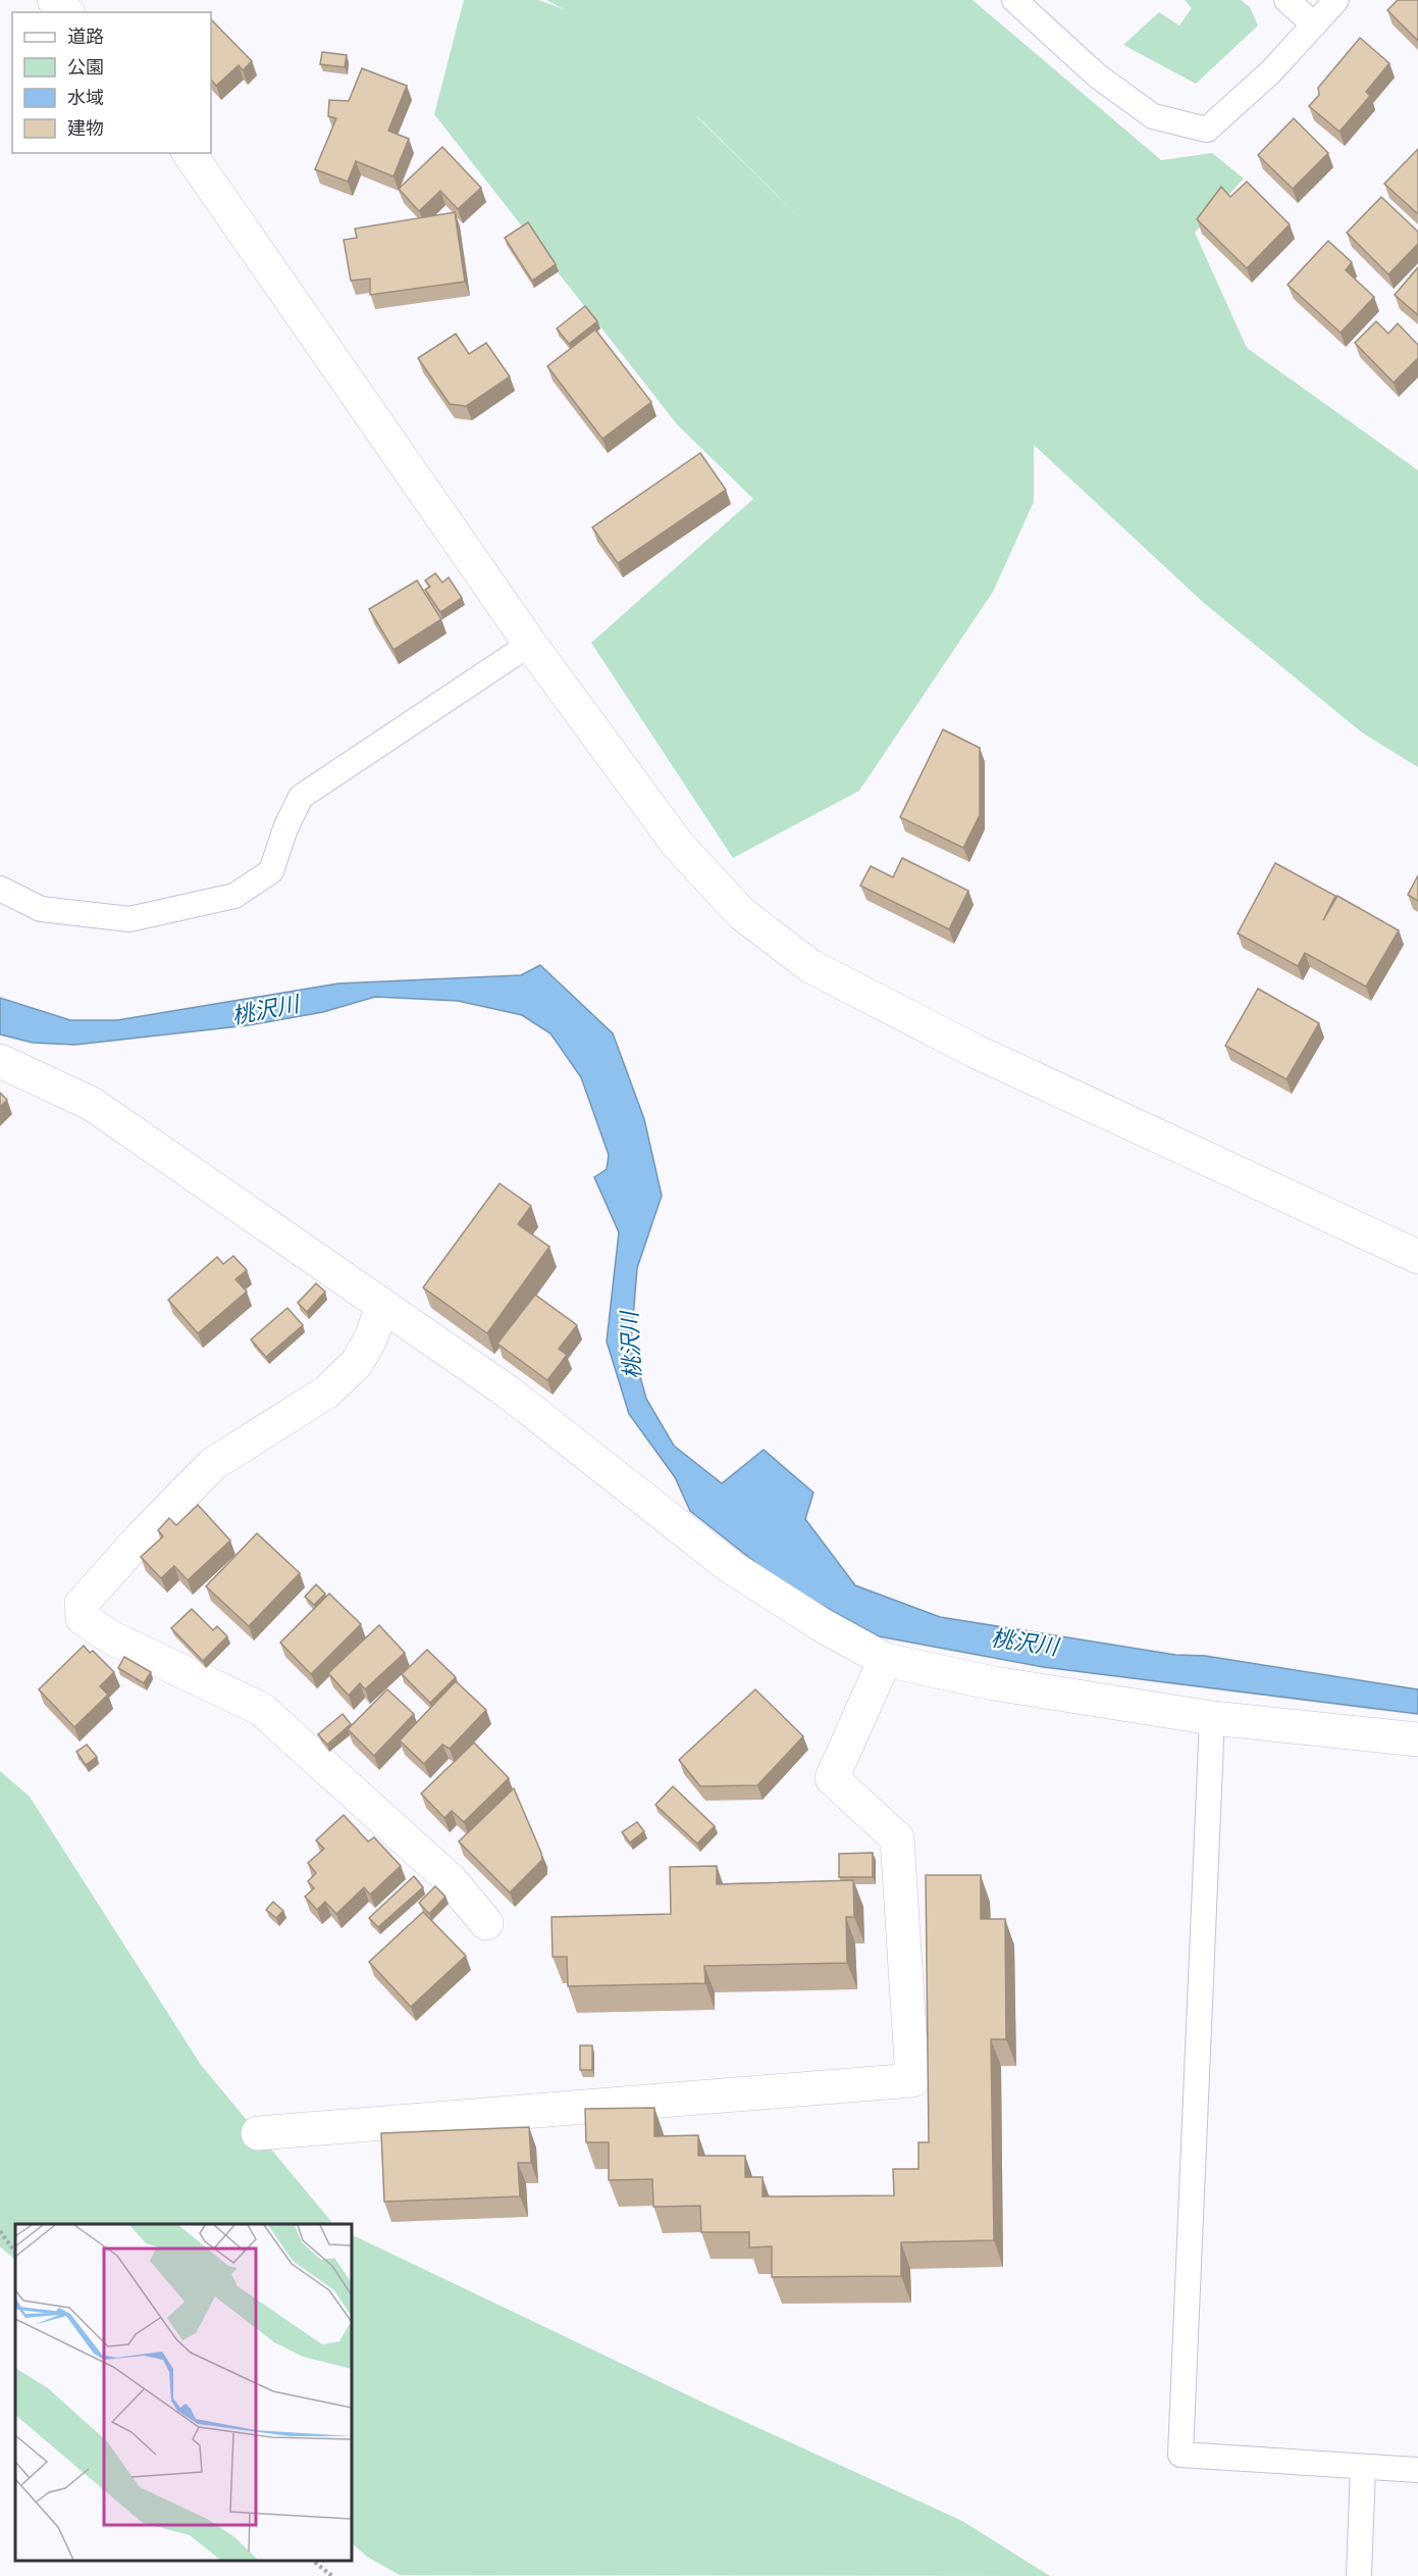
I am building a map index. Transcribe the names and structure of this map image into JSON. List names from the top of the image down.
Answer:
{
  "water": ["桃沢川"],
  "legend": [
    "道路",
    "公園",
    "水域",
    "建物"
  ]
}
